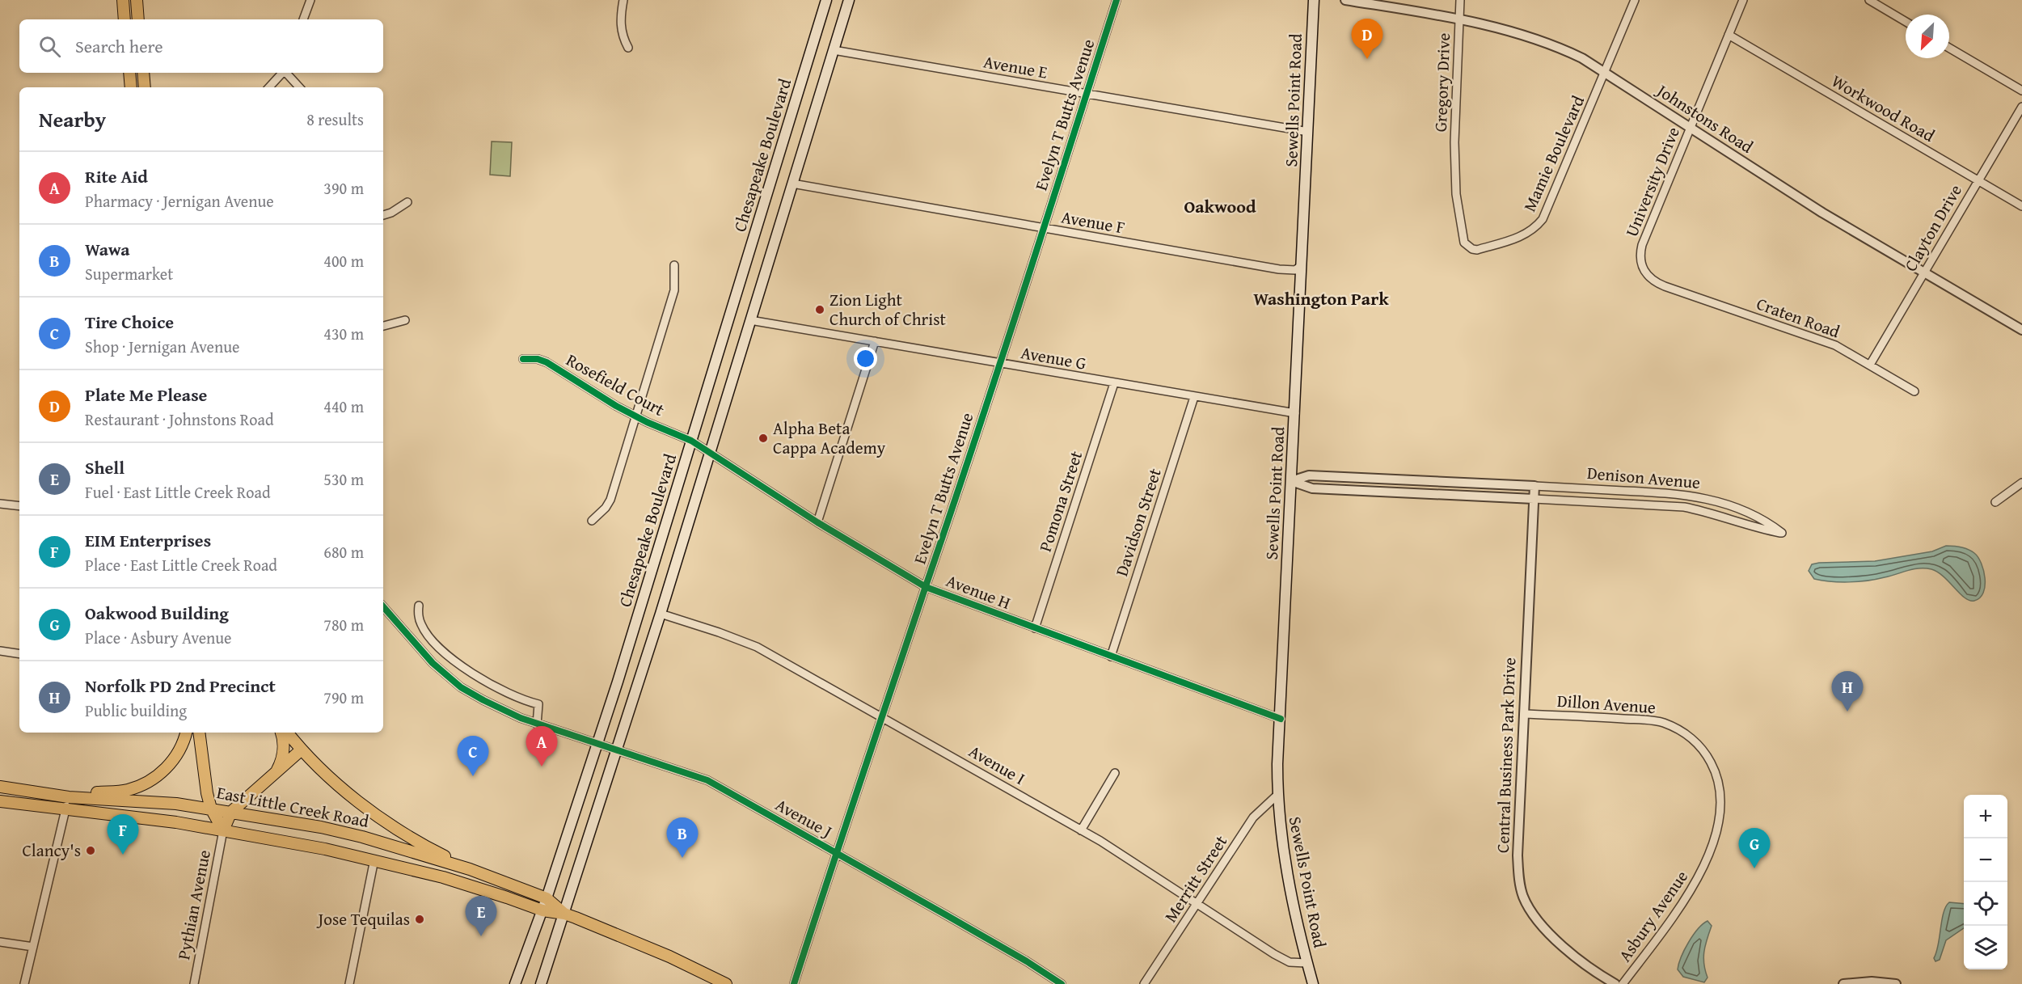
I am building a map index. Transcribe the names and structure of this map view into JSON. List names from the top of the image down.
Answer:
{
  "streets": {
    "main road": ["Sewells Point Road", "Chesapeake Boulevard", "East Little Creek Road"],
    "street": [
      "Avenue E",
      "Gregory Drive",
      "Workwood Road",
      "Evelyn T Butts Avenue",
      "Johnstons Road",
      "Mamie Boulevard",
      "University Drive",
      "Avenue F",
      "Clayton Drive",
      "Craten Road",
      "Avenue G",
      "Rosefield Court",
      "Denison Avenue",
      "Pomona Street",
      "Davidson Street",
      "Avenue H",
      "Dillon Avenue",
      "Central Business Park Drive",
      "Avenue I",
      "Avenue J",
      "Merritt Street",
      "Pythian Avenue",
      "Asbury Avenue"
    ]
  },
  "crossings": [
    ["Avenue E", "Sewells Point Road"],
    ["Avenue E", "Evelyn T Butts Avenue"],
    ["Gregory Drive", "Johnstons Road"],
    ["Gregory Drive", "Mamie Boulevard"],
    ["Sewells Point Road", "Avenue F"],
    ["Sewells Point Road", "Avenue G"],
    ["Sewells Point Road", "Denison Avenue"],
    ["Sewells Point Road", "Avenue H"],
    ["Sewells Point Road", "Avenue I"],
    ["Sewells Point Road", "Merritt Street"],
    ["Workwood Road", "University Drive"],
    ["Workwood Road", "Clayton Drive"],
    ["Evelyn T Butts Avenue", "Avenue F"],
    ["Evelyn T Butts Avenue", "Avenue G"],
    ["Evelyn T Butts Avenue", "Avenue H"],
    ["Evelyn T Butts Avenue", "Avenue I"],
    ["Evelyn T Butts Avenue", "Avenue J"],
    ["Johnstons Road", "Mamie Boulevard"],
    ["Johnstons Road", "University Drive"],
    ["Johnstons Road", "Clayton Drive"],
    ["Chesapeake Boulevard", "Rosefield Court"],
    ["Chesapeake Boulevard", "Avenue H"],
    ["Chesapeake Boulevard", "East Little Creek Road"],
    ["Chesapeake Boulevard", "Avenue J"],
    ["University Drive", "Craten Road"],
    ["Clayton Drive", "Craten Road"],
    ["Avenue G", "Pomona Street"],
    ["Avenue G", "Davidson Street"],
    ["Rosefield Court", "Avenue H"],
    ["Denison Avenue", "Central Business Park Drive"],
    ["Pomona Street", "Avenue H"],
    ["Davidson Street", "Avenue H"],
    ["Dillon Avenue", "Central Business Park Drive"],
    ["Dillon Avenue", "Asbury Avenue"],
    ["Avenue I", "Merritt Street"],
    ["East Little Creek Road", "Pythian Avenue"]
  ],
  "districts": ["Oakwood", "Washington Park"],
  "places": [
    "Zion Light Church of Christ",
    "Alpha Beta Cappa Academy",
    "Clancy's",
    "Jose Tequilas"
  ],
  "north": "bottom left",
  "page": {
    "pins": [
      "D",
      "H",
      "A",
      "C",
      "F",
      "B",
      "G",
      "E"
    ],
    "search": "Search here",
    "heading": ["Nearby", "8 results"],
    "list": [
      {
        "mark": "A",
        "name": "Rite Aid",
        "note": "Pharmacy · Jernigan Avenue",
        "value": "390 m"
      },
      {
        "mark": "B",
        "name": "Wawa",
        "note": "Supermarket",
        "value": "400 m"
      },
      {
        "mark": "C",
        "name": "Tire Choice",
        "note": "Shop · Jernigan Avenue",
        "value": "430 m"
      },
      {
        "mark": "D",
        "name": "Plate Me Please",
        "note": "Restaurant · Johnstons Road",
        "value": "440 m"
      },
      {
        "mark": "E",
        "name": "Shell",
        "note": "Fuel · East Little Creek Road",
        "value": "530 m"
      },
      {
        "mark": "F",
        "name": "EIM Enterprises",
        "note": "Place · East Little Creek Road",
        "value": "680 m"
      },
      {
        "mark": "G",
        "name": "Oakwood Building",
        "note": "Place · Asbury Avenue",
        "value": "780 m"
      },
      {
        "mark": "H",
        "name": "Norfolk PD 2nd Precinct",
        "note": "Public building",
        "value": "790 m"
      }
    ],
    "map_buttons": ["+", "−"]
  }
}
